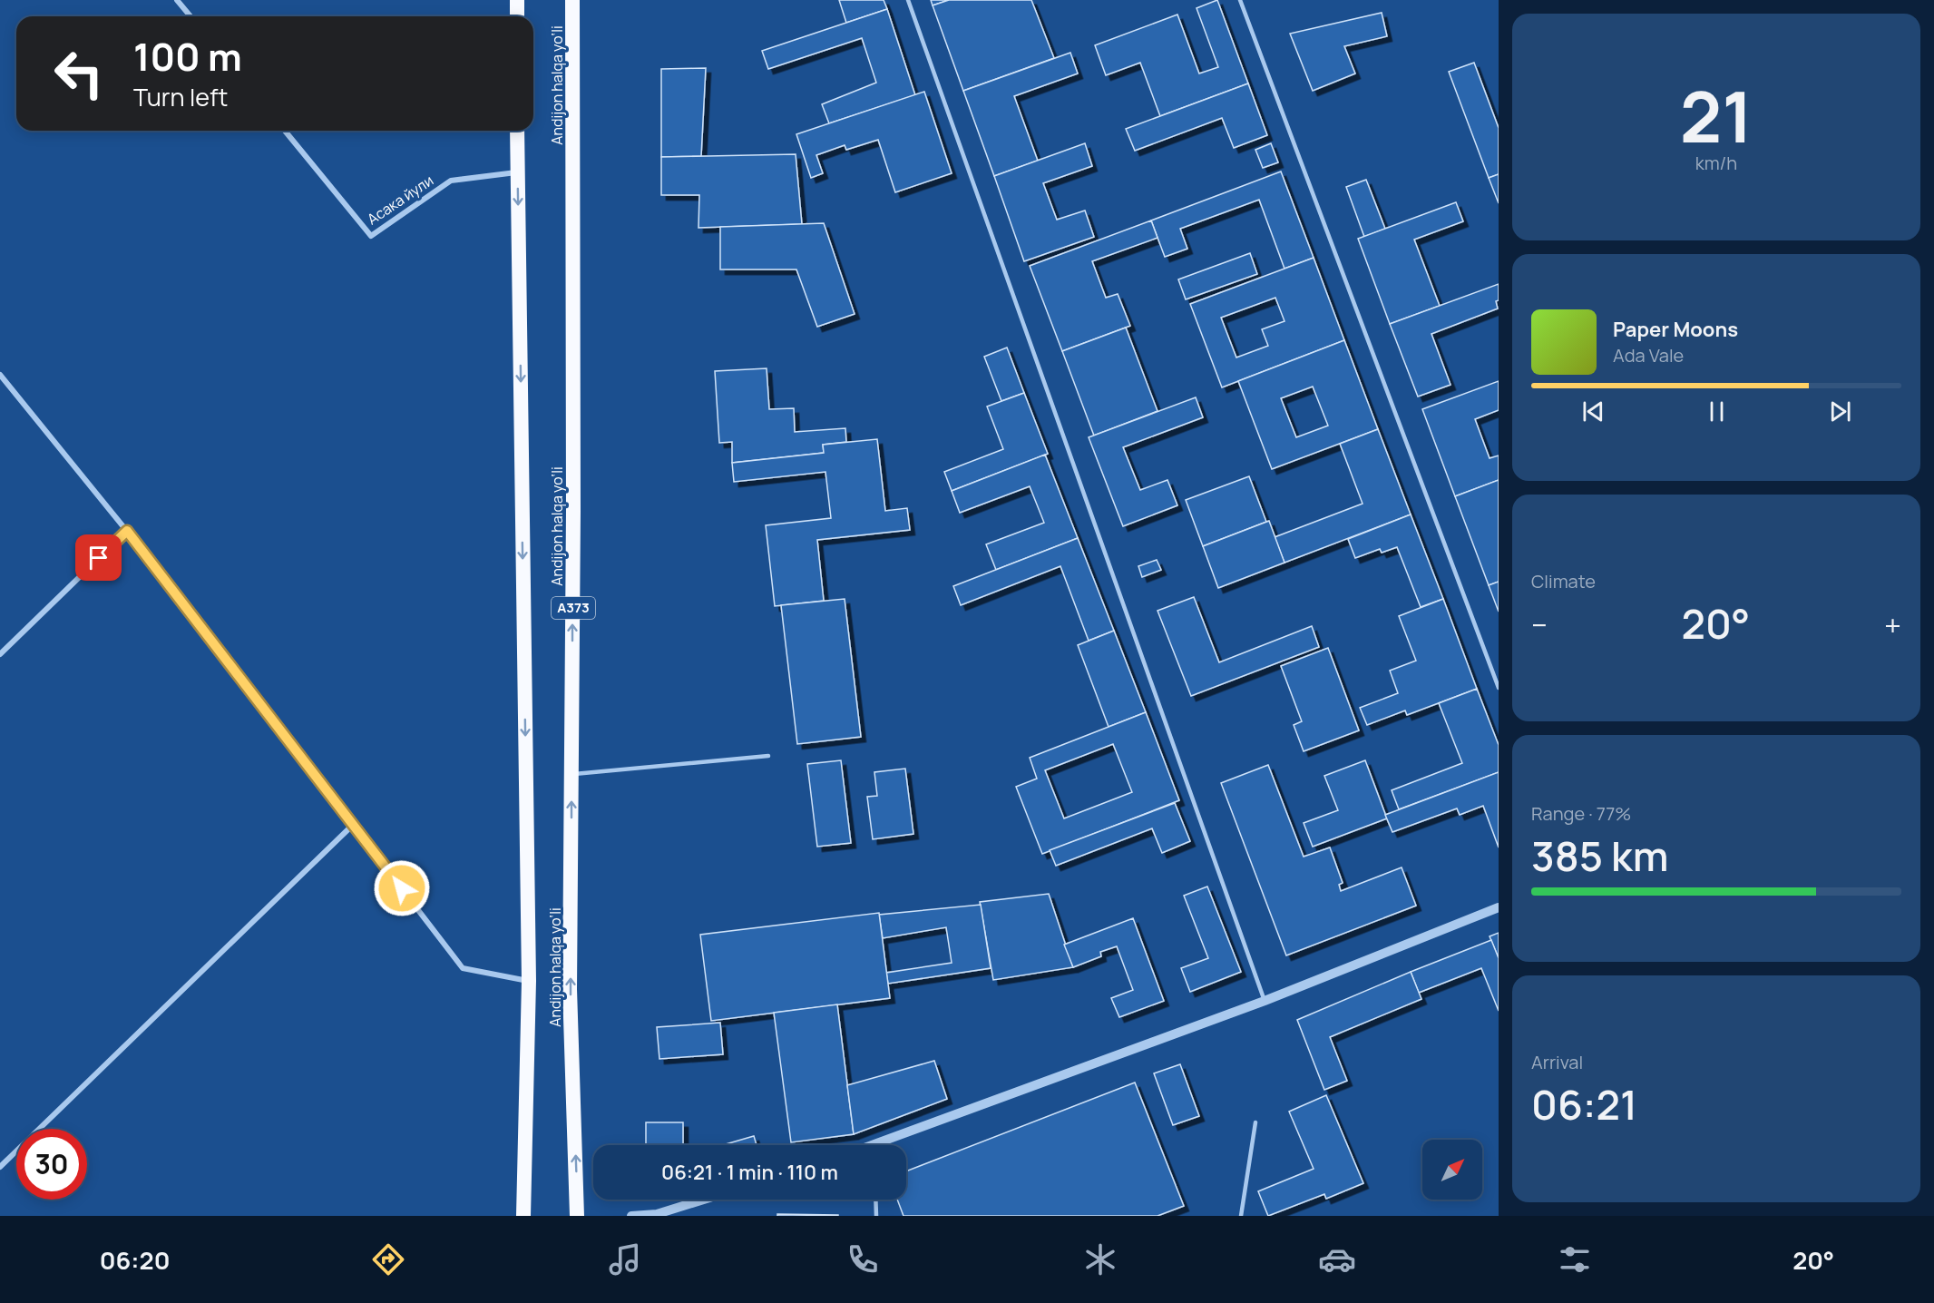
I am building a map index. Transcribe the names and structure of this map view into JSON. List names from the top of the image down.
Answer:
{
  "streets": {
    "highway": ["Andijon halqa yo‘li", "A373"],
    "street": ["Асака йули"]
  },
  "crossings": [
    ["Andijon halqa yo‘li", "Асака йули"]
  ],
  "north": "top right",
  "page": {
    "tile": [
      ["21", "km/h"],
      "Climate",
      ["Range · 77%", "385 km"],
      ["Arrival", "06:21"]
    ],
    "turn": ["100 m", "Turn left"],
    "song": ["Paper Moons", "Ada Vale"],
    "heat": ["−", "20°", "+"],
    "limit": "30",
    "trip": "06:21 · 1 min · 110 m",
    "tabs": ["06:20", "20°"]
  }
}
